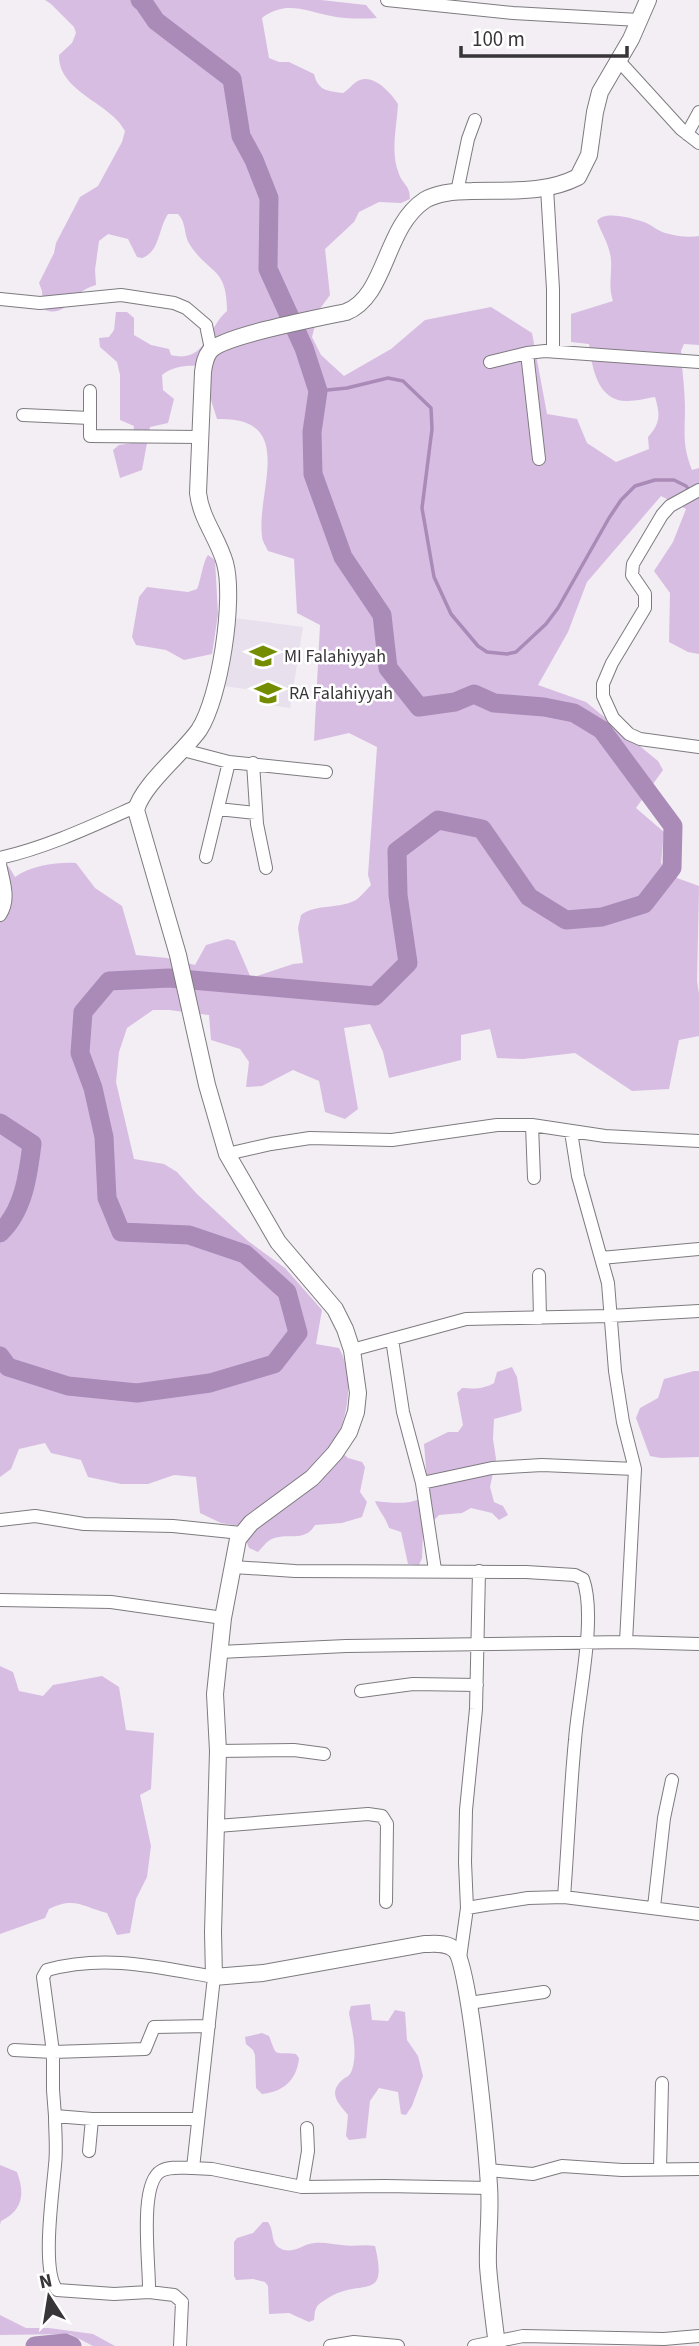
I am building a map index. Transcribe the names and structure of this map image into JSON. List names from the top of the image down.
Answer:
{
  "places": {
    "school or university": ["MI Falahiyyah", "RA Falahiyyah"]
  },
  "scale_bar": "100 m",
  "north": "top"
}
